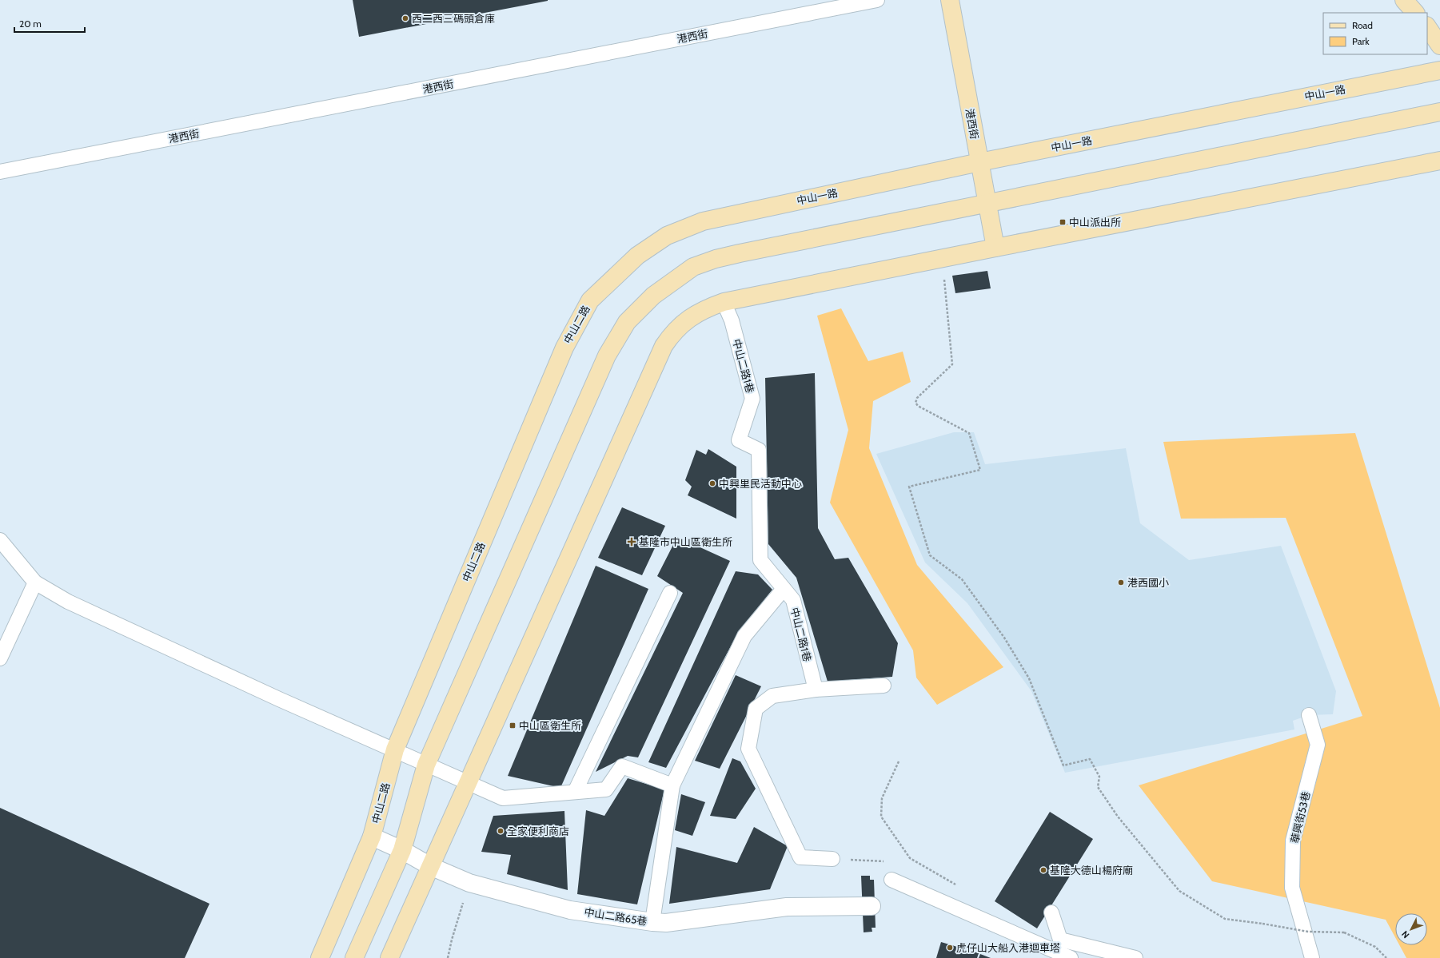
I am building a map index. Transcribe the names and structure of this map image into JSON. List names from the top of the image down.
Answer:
{
  "streets": {
    "street": [
      "港西街",
      "中山一路",
      "中山二路",
      "中山二路65巷"
    ],
    "lane": ["中山二路1巷", "華興街53巷"]
  },
  "crossings": [
    ["港西街", "中山一路"],
    ["中山一路", "中山二路"],
    ["中山二路", "中山二路65巷"]
  ],
  "places": {
    "other": [
      "西二西三碼頭倉庫",
      "中興里民活動中心",
      "港西國小",
      "全家便利商店",
      "基隆大德山楊府廟",
      "虎仔山大船入港迴車塔"
    ],
    "transit": ["中山派出所", "中山區衛生所"],
    "health": ["基隆市中山區衛生所"]
  },
  "legend": ["Road", "Park"],
  "scale_bar": "20 m",
  "north": "bottom left"
}
